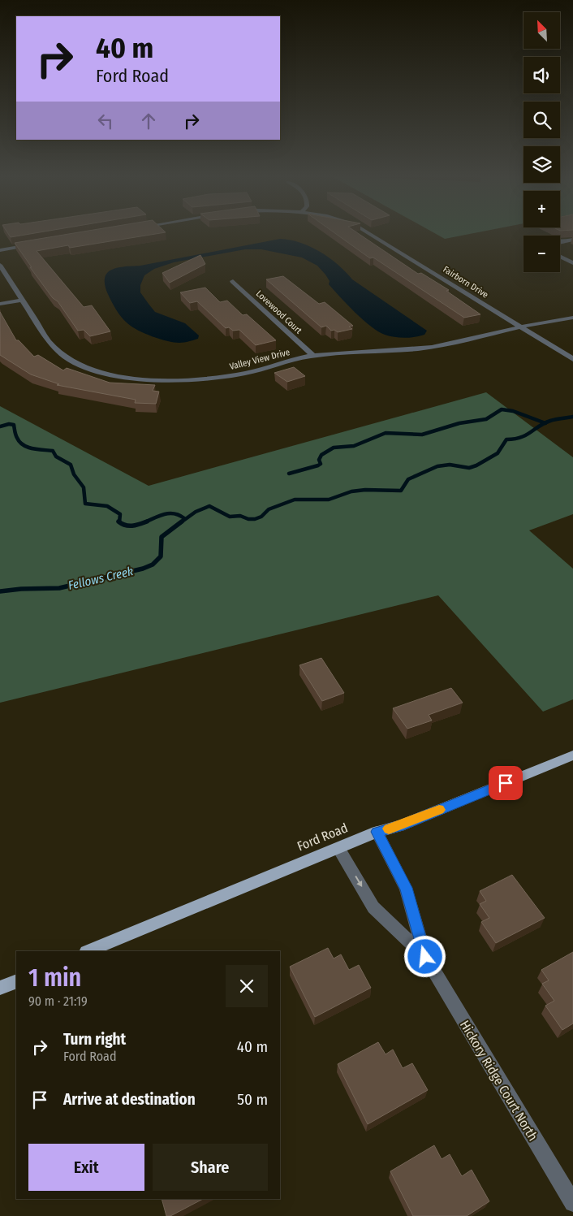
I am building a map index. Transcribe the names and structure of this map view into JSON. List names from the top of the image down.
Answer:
{
  "streets": {
    "main road": ["Ford Road"],
    "street": [
      "Fairborn Drive",
      "Lovewood Court",
      "Valley View Drive",
      "Hickory Ridge Court North"
    ]
  },
  "crossings": [
    ["Fairborn Drive", "Valley View Drive"],
    ["Lovewood Court", "Valley View Drive"],
    ["Ford Road", "Hickory Ridge Court North"]
  ],
  "water": ["Fellows Creek"],
  "north": "top left",
  "page": {
    "map_buttons": ["+", "−"],
    "turn": ["40 m", "Ford Road"],
    "heading": ["1 min", "90 m · 21:19"],
    "list": [
      {
        "name": "Turn right",
        "note": "Ford Road",
        "value": "40 m"
      },
      {
        "name": "Arrive at destination",
        "value": "50 m"
      }
    ],
    "buttons": ["Exit", "Share"]
  }
}
